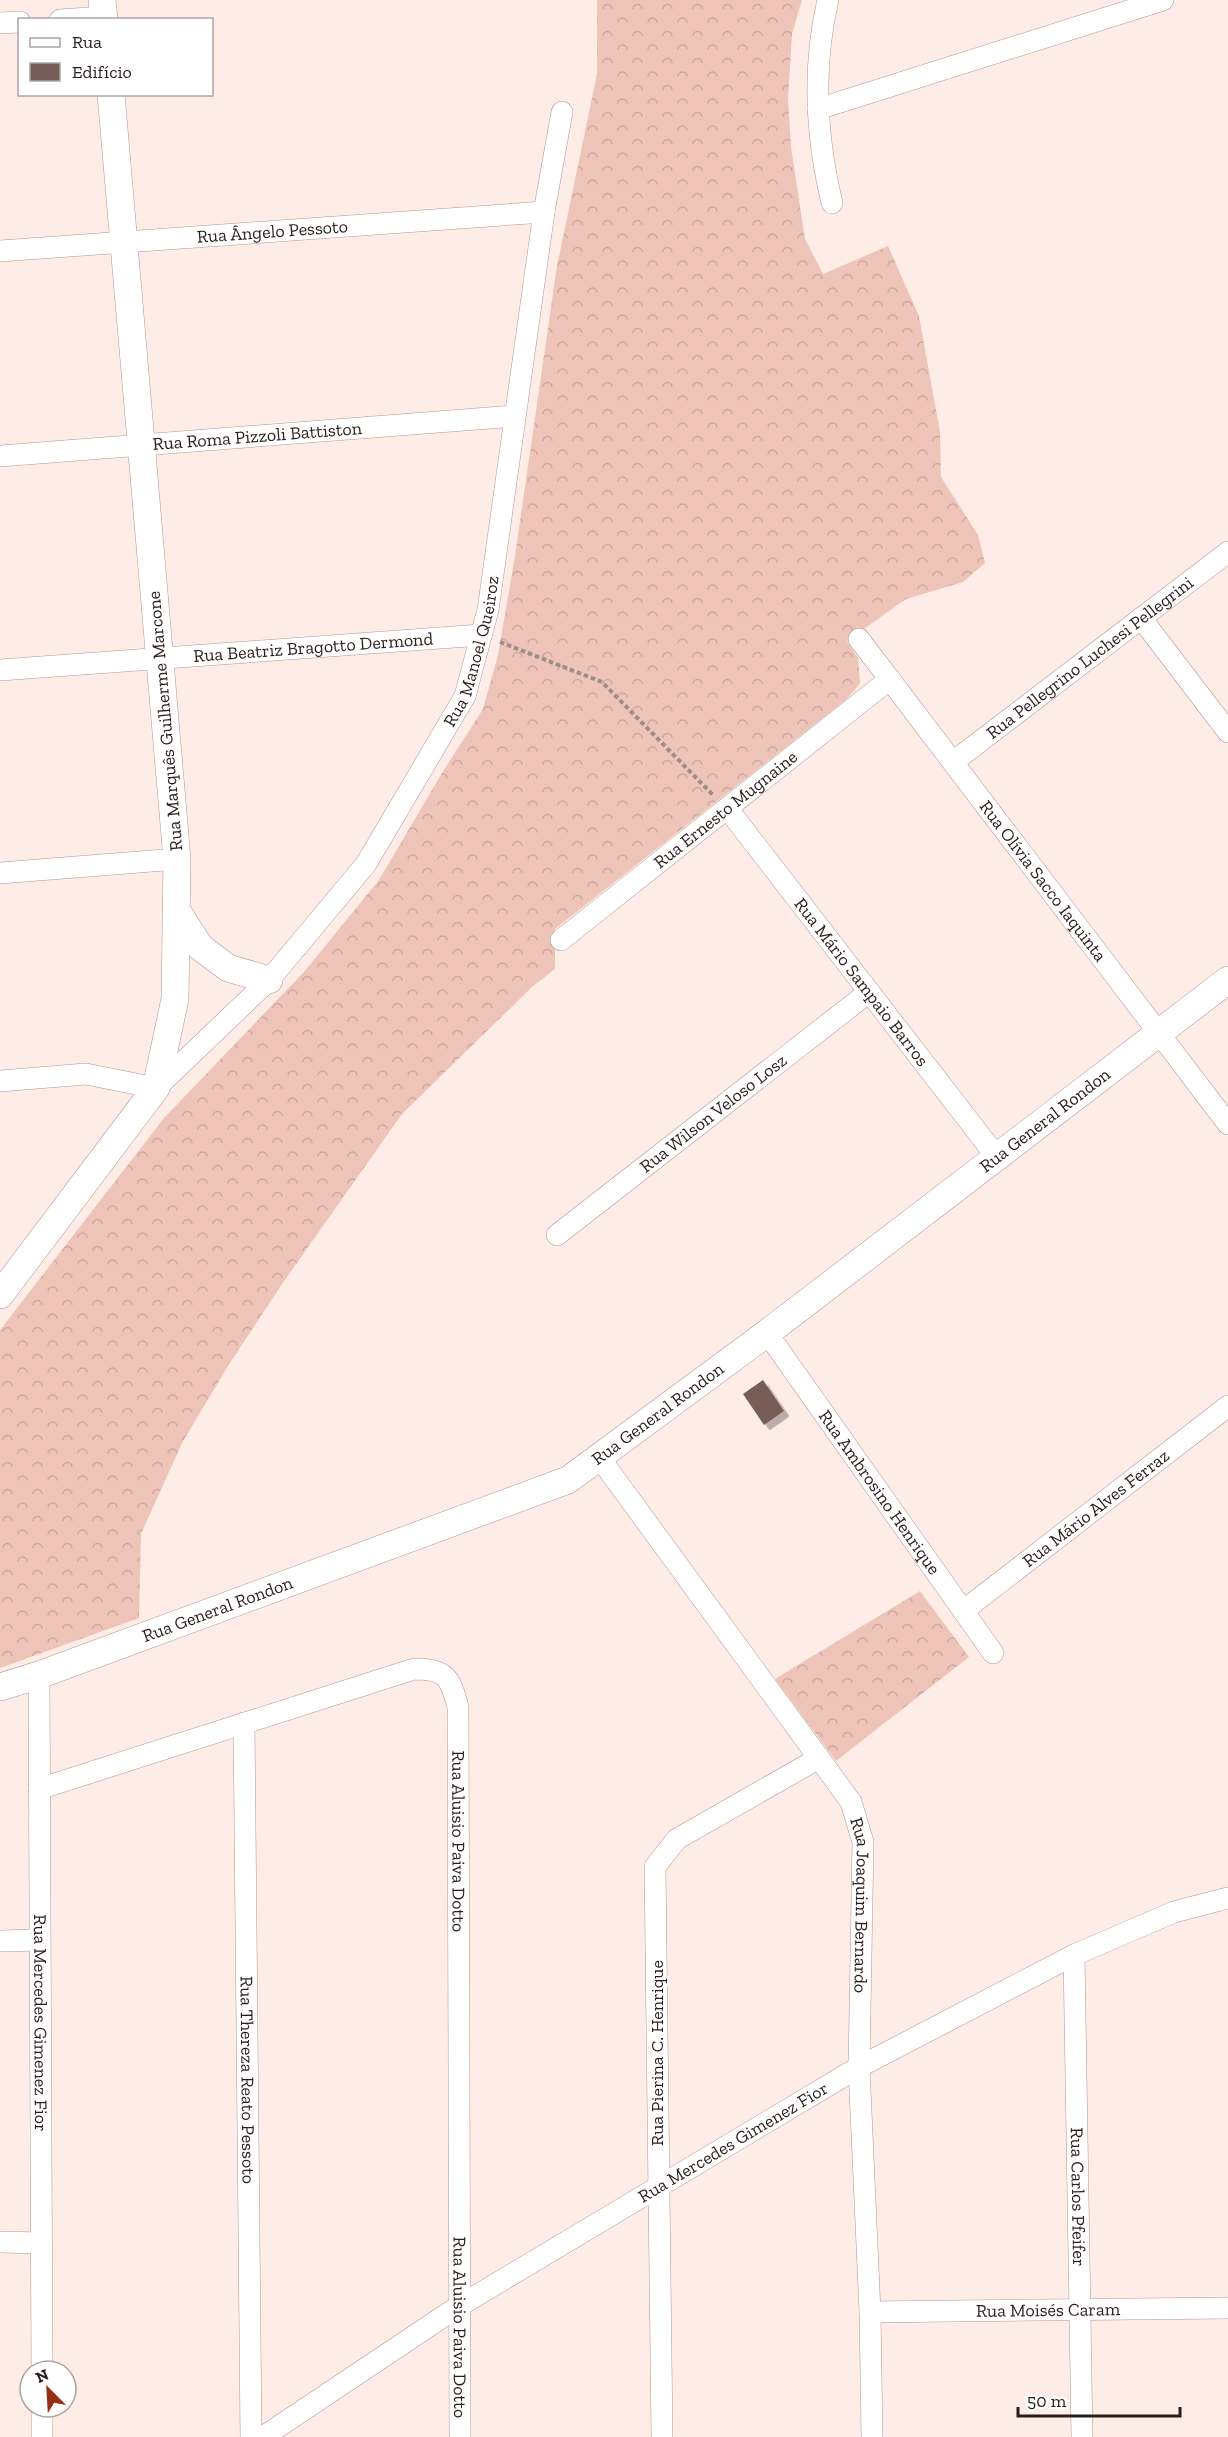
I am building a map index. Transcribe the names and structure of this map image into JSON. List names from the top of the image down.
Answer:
{
  "streets": {
    "street": [
      "Rua Ângelo Pessoto",
      "Rua Roma Pizzoli Battiston",
      "Rua Beatriz Bragotto Dermond",
      "Rua Manoel Queiroz",
      "Rua Pellegrino Luchesi Pellegrini",
      "Rua Marquês Guilherme Marcone",
      "Rua Ernesto Mugnaine",
      "Rua Olívia Sacco Iaquinta",
      "Rua Mário Sampaio Barros",
      "Rua Wilson Veloso Losz",
      "Rua General Rondon",
      "Rua Ambrosino Henrique",
      "Rua Mário Alves Ferraz",
      "Rua Aluisio Paiva Dotto",
      "Rua Joaquim Bernardo",
      "Rua Mercedes Gimenez Fior",
      "Rua Pierina C. Henrique",
      "Rua Thereza Reato Pessoto",
      "Rua Carlos Pfeifer",
      "Rua Moisés Caram"
    ]
  },
  "crossings": [
    ["Rua Ângelo Pessoto", "Rua Manoel Queiroz"],
    ["Rua Ângelo Pessoto", "Rua Marquês Guilherme Marcone"],
    ["Rua Roma Pizzoli Battiston", "Rua Manoel Queiroz"],
    ["Rua Roma Pizzoli Battiston", "Rua Marquês Guilherme Marcone"],
    ["Rua Beatriz Bragotto Dermond", "Rua Manoel Queiroz"],
    ["Rua Beatriz Bragotto Dermond", "Rua Marquês Guilherme Marcone"],
    ["Rua Manoel Queiroz", "Rua Marquês Guilherme Marcone"],
    ["Rua Pellegrino Luchesi Pellegrini", "Rua Olívia Sacco Iaquinta"],
    ["Rua Ernesto Mugnaine", "Rua Olívia Sacco Iaquinta"],
    ["Rua Ernesto Mugnaine", "Rua Mário Sampaio Barros"],
    ["Rua Olívia Sacco Iaquinta", "Rua General Rondon"],
    ["Rua Mário Sampaio Barros", "Rua Wilson Veloso Losz"],
    ["Rua Mário Sampaio Barros", "Rua General Rondon"],
    ["Rua General Rondon", "Rua Ambrosino Henrique"],
    ["Rua General Rondon", "Rua Joaquim Bernardo"],
    ["Rua General Rondon", "Rua Mercedes Gimenez Fior"],
    ["Rua Ambrosino Henrique", "Rua Mário Alves Ferraz"],
    ["Rua Aluisio Paiva Dotto", "Rua Mercedes Gimenez Fior"],
    ["Rua Aluisio Paiva Dotto", "Rua Thereza Reato Pessoto"],
    ["Rua Joaquim Bernardo", "Rua Mercedes Gimenez Fior"],
    ["Rua Joaquim Bernardo", "Rua Pierina C. Henrique"],
    ["Rua Joaquim Bernardo", "Rua Moisés Caram"],
    ["Rua Mercedes Gimenez Fior", "Rua Pierina C. Henrique"],
    ["Rua Mercedes Gimenez Fior", "Rua Carlos Pfeifer"],
    ["Rua Carlos Pfeifer", "Rua Moisés Caram"]
  ],
  "legend": ["Rua", "Edifício"],
  "scale_bar": "50 m",
  "north": "top left"
}
